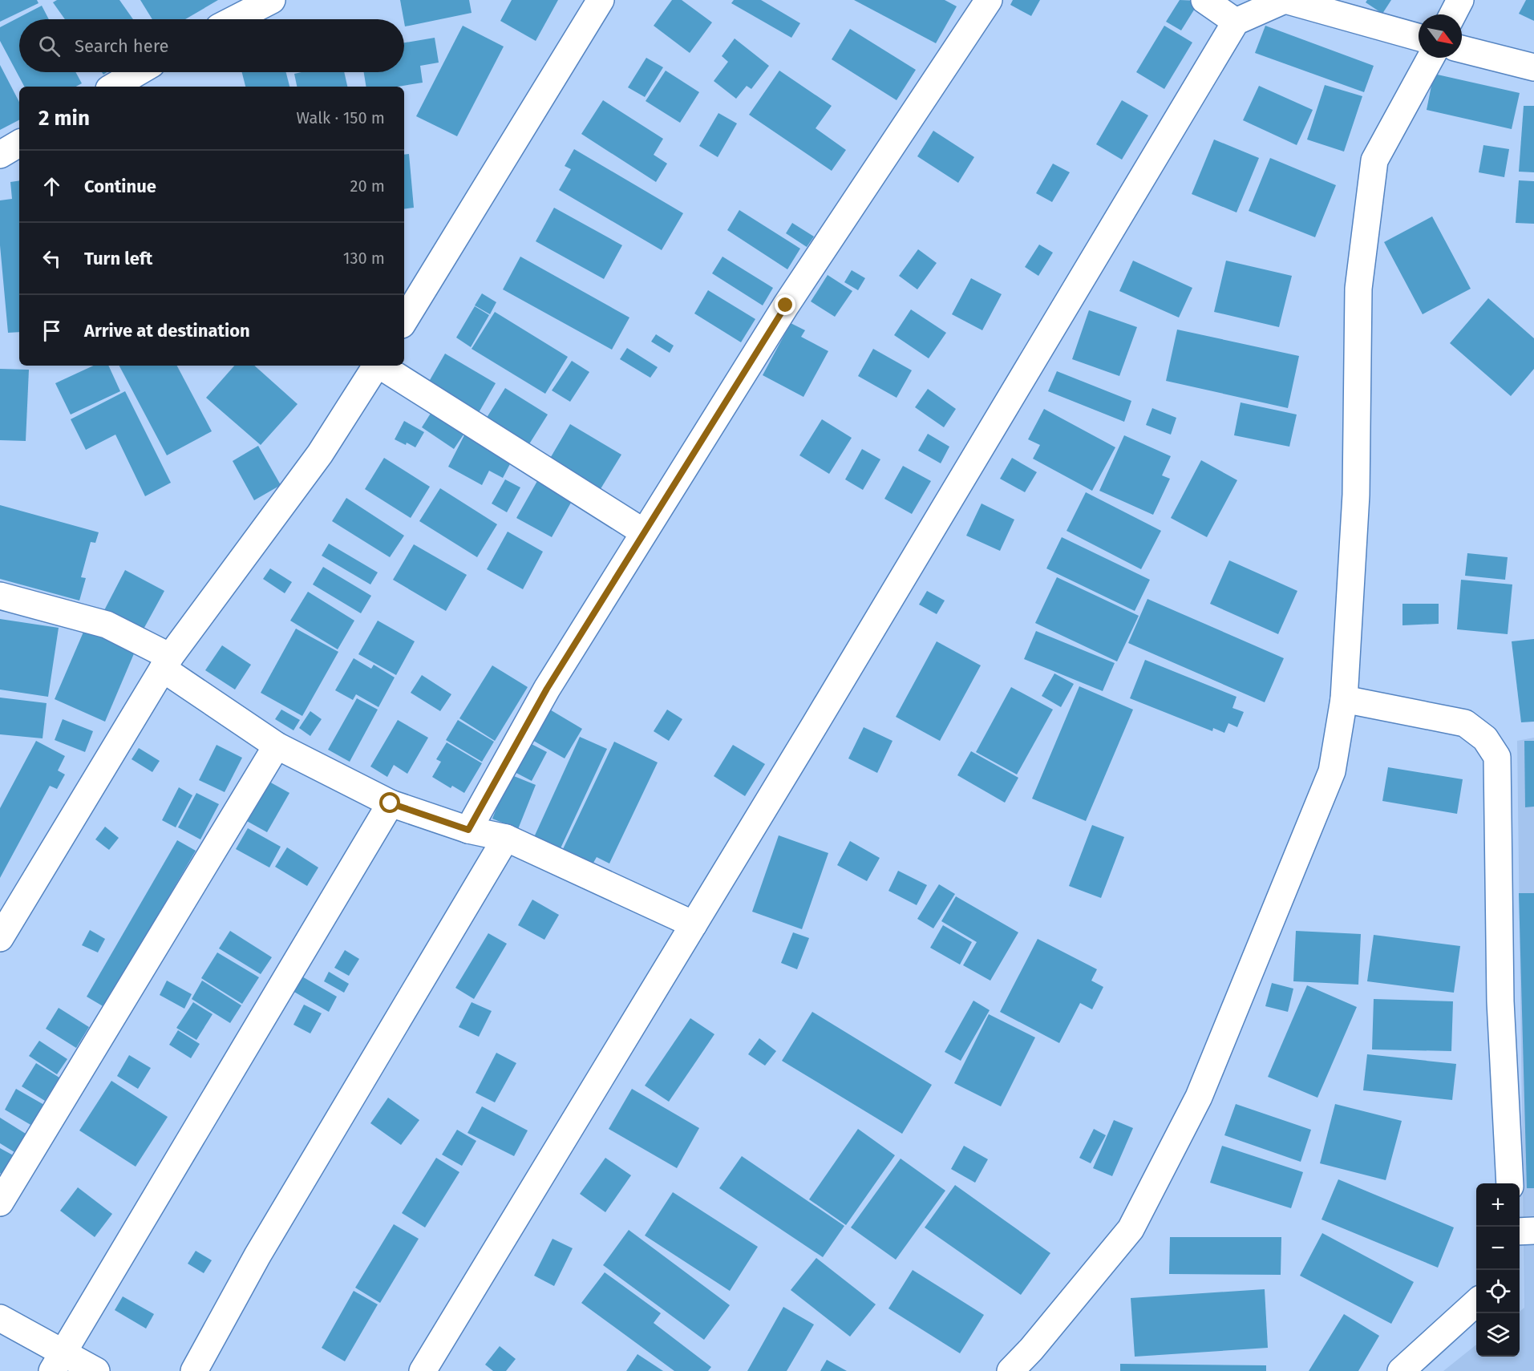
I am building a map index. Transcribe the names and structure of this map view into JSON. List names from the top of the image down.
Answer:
{
  "north": "bottom right",
  "page": {
    "search": "Search here",
    "heading": ["2 min", "Walk · 150 m"],
    "list": [
      ["Continue", "20 m"],
      ["Turn left", "130 m"],
      "Arrive at destination"
    ],
    "map_buttons": ["+", "−"]
  }
}
